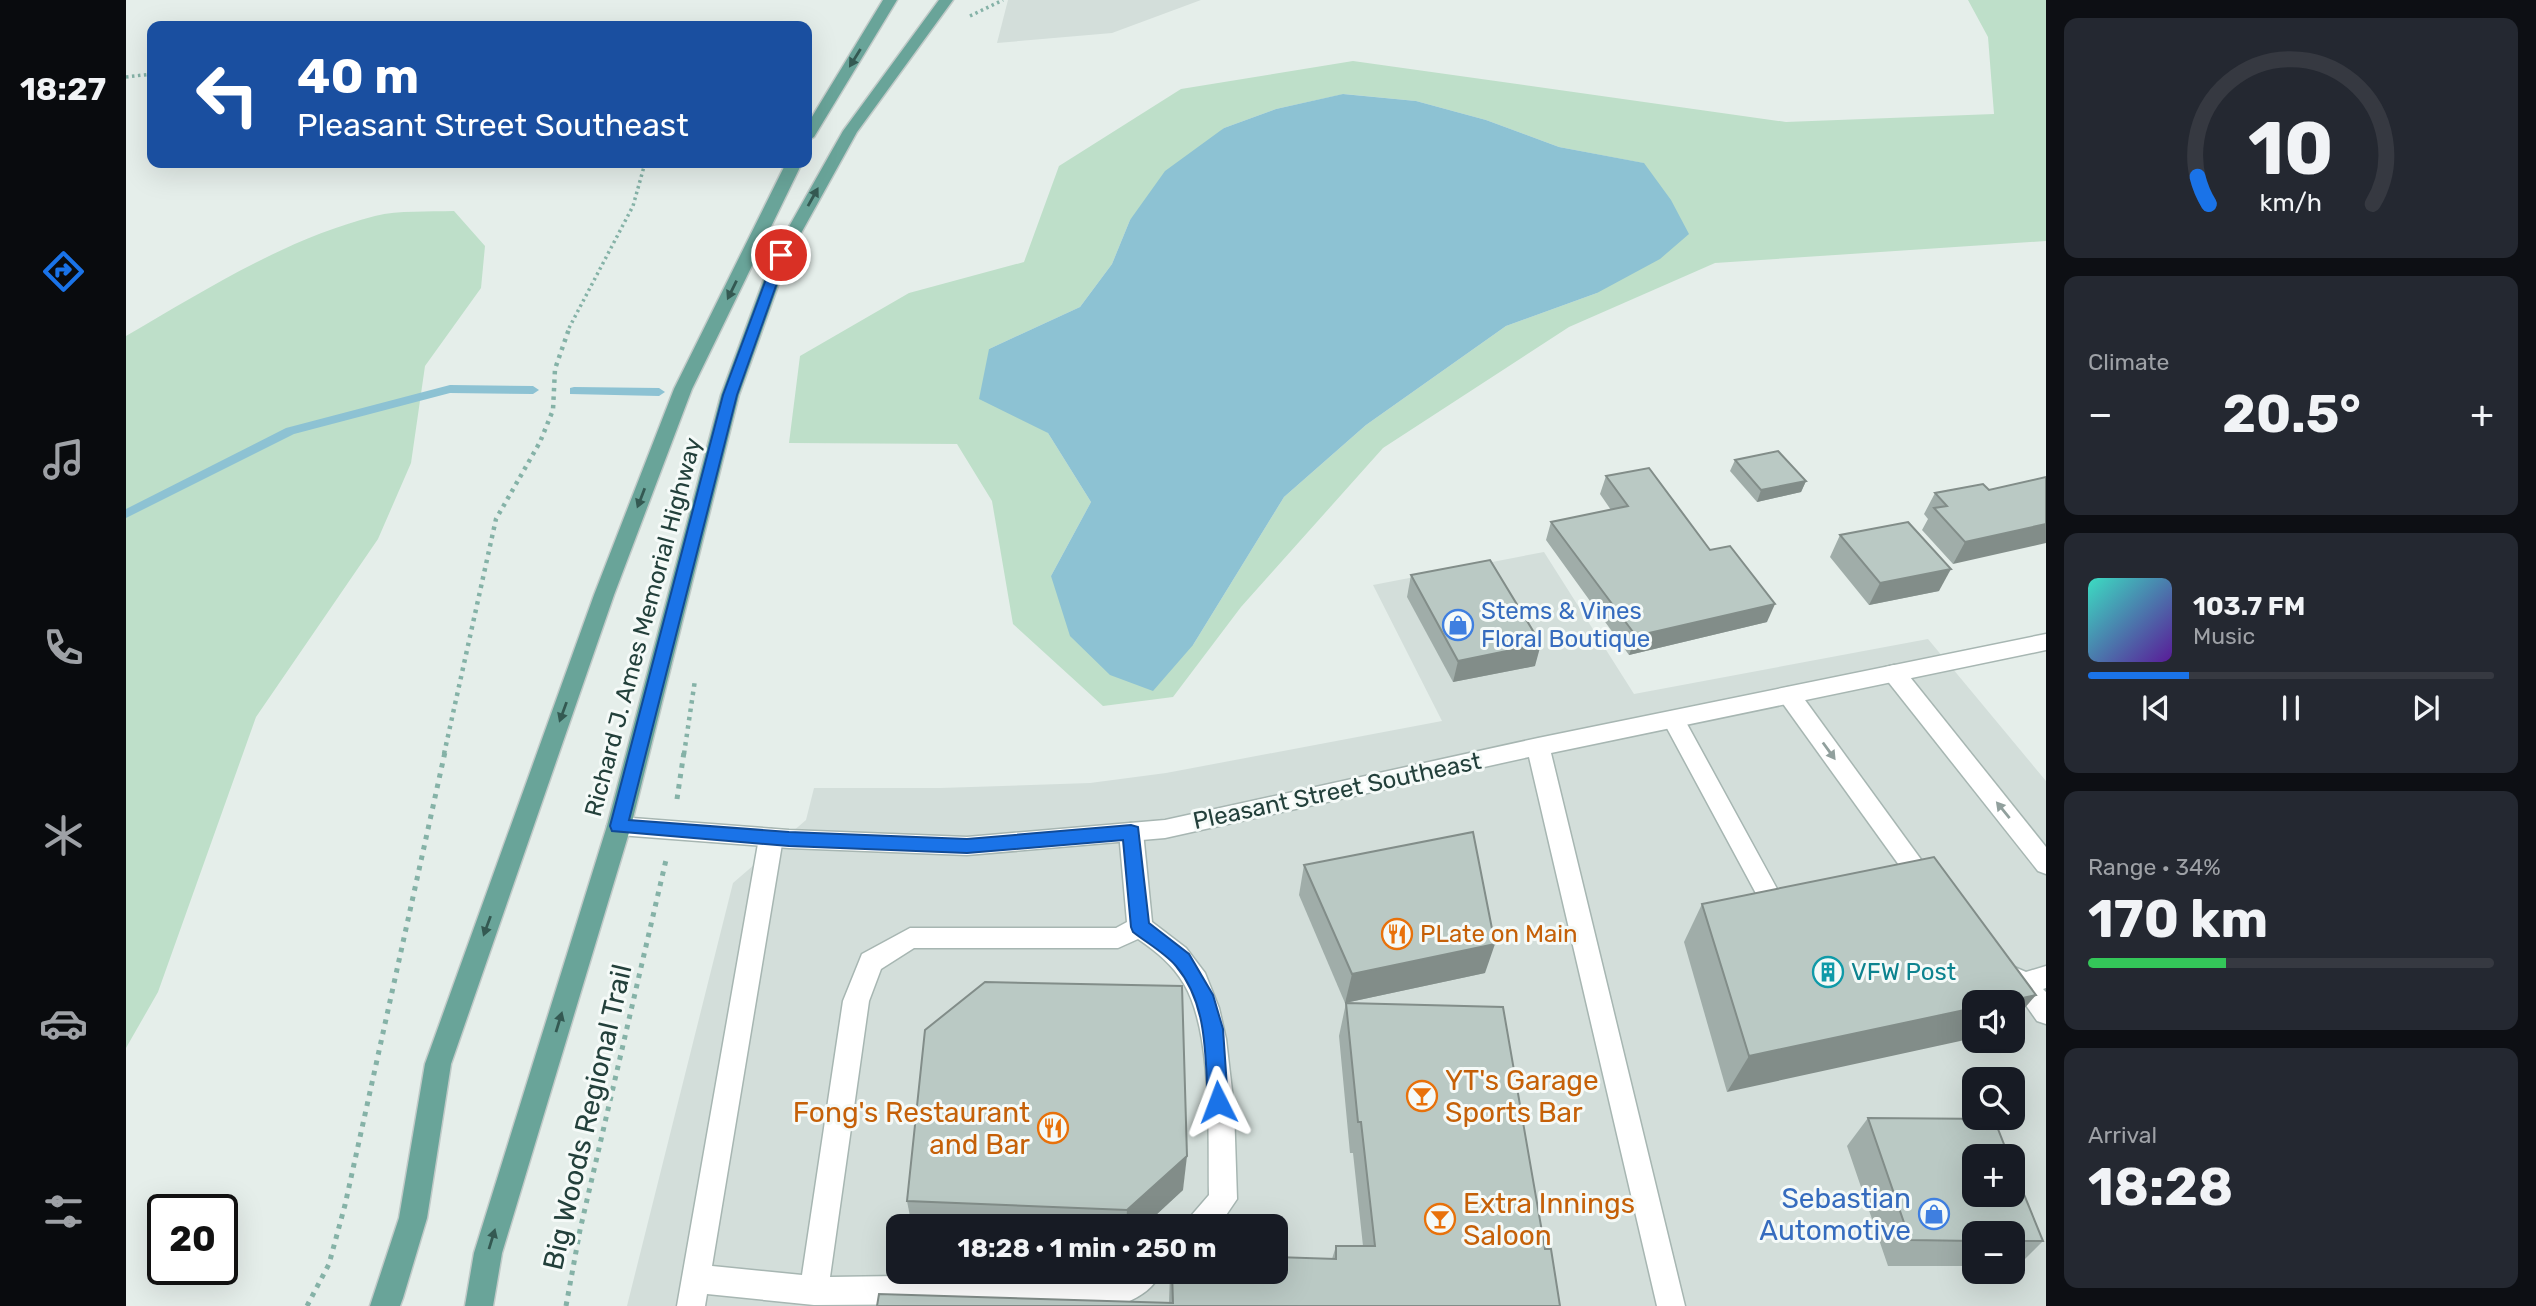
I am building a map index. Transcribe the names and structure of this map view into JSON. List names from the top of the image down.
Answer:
{
  "streets": {
    "main road": ["Richard J. Ames Memorial Highway"],
    "street": ["Pleasant Street Southeast"],
    "path": ["Big Woods Regional Trail"]
  },
  "crossings": [
    ["Richard J. Ames Memorial Highway", "Pleasant Street Southeast"],
    ["Pleasant Street Southeast", "Big Woods Regional Trail"]
  ],
  "places": {
    "shop": ["Stems & Vines Floral Boutique", "Sebastian Automotive"],
    "restaurant": ["PLate on Main", "Fong's Restaurant and Bar"],
    "building": ["VFW Post"],
    "bar": ["YT's Garage Sports Bar", "Extra Innings Saloon"]
  },
  "page": {
    "tabs": "18:27",
    "turn": ["40 m", "Pleasant Street Southeast"],
    "tile": [
      "Climate",
      ["Range · 34%", "170 km"],
      ["Arrival", "18:28"]
    ],
    "heat": ["−", "20.5°", "+"],
    "song": ["103.7 FM", "Music"],
    "map_buttons": ["+", "−"],
    "limit": "20",
    "trip": "18:28 · 1 min · 250 m",
    "gauge": ["10", "km/h"]
  }
}
